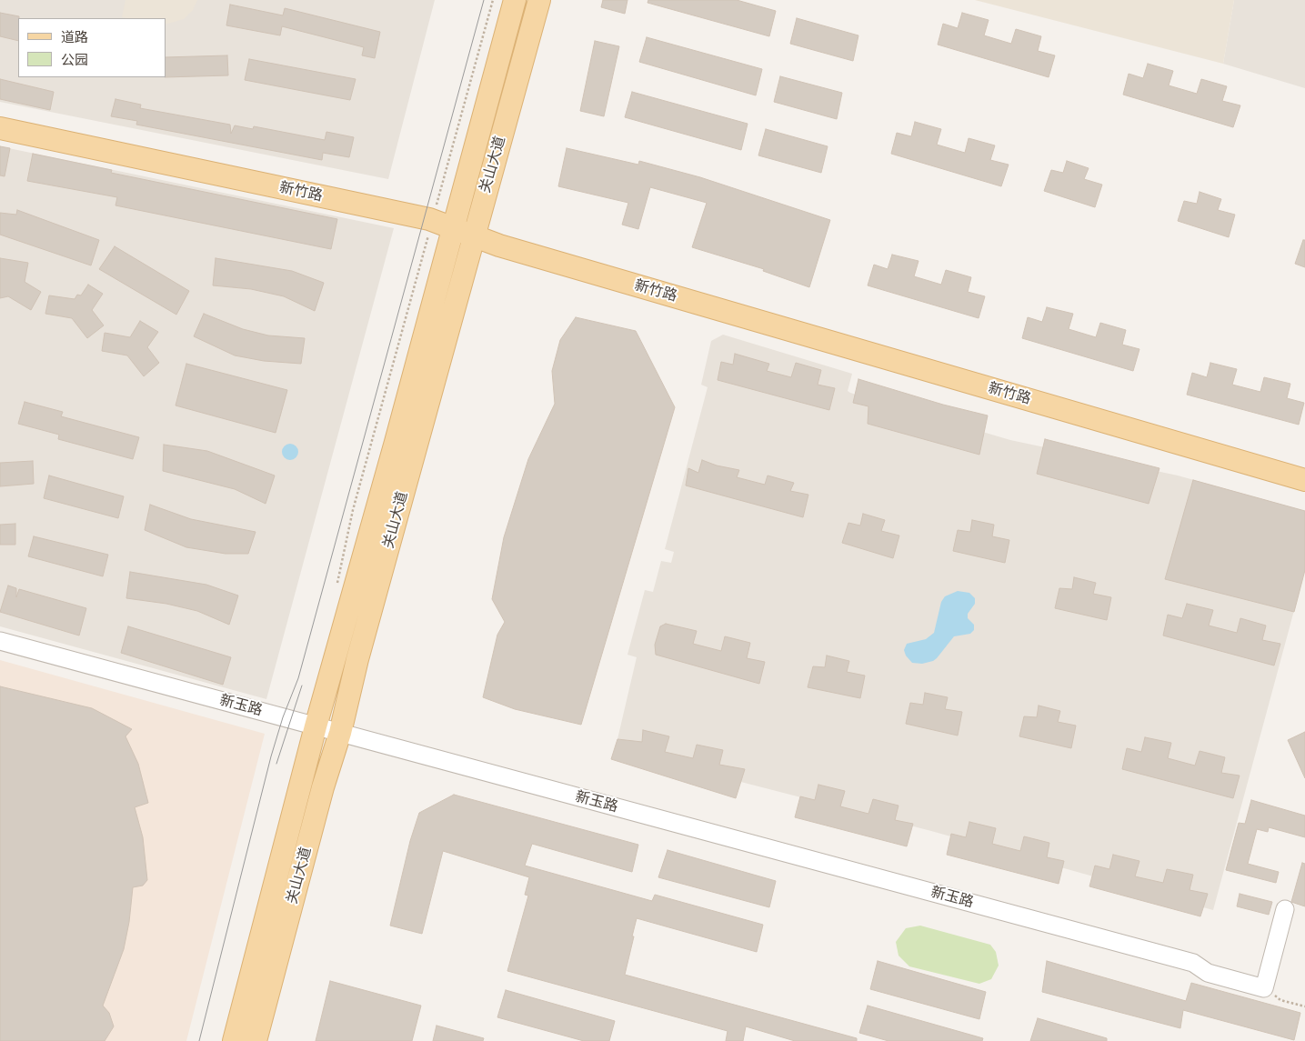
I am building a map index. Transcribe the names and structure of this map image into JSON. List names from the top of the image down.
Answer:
{
  "streets": {
    "main road": ["关山大道", "新竹路"],
    "street": ["新玉路"]
  },
  "crossings": [
    ["关山大道", "新竹路"],
    ["关山大道", "新玉路"]
  ],
  "legend": ["道路", "公园"]
}
